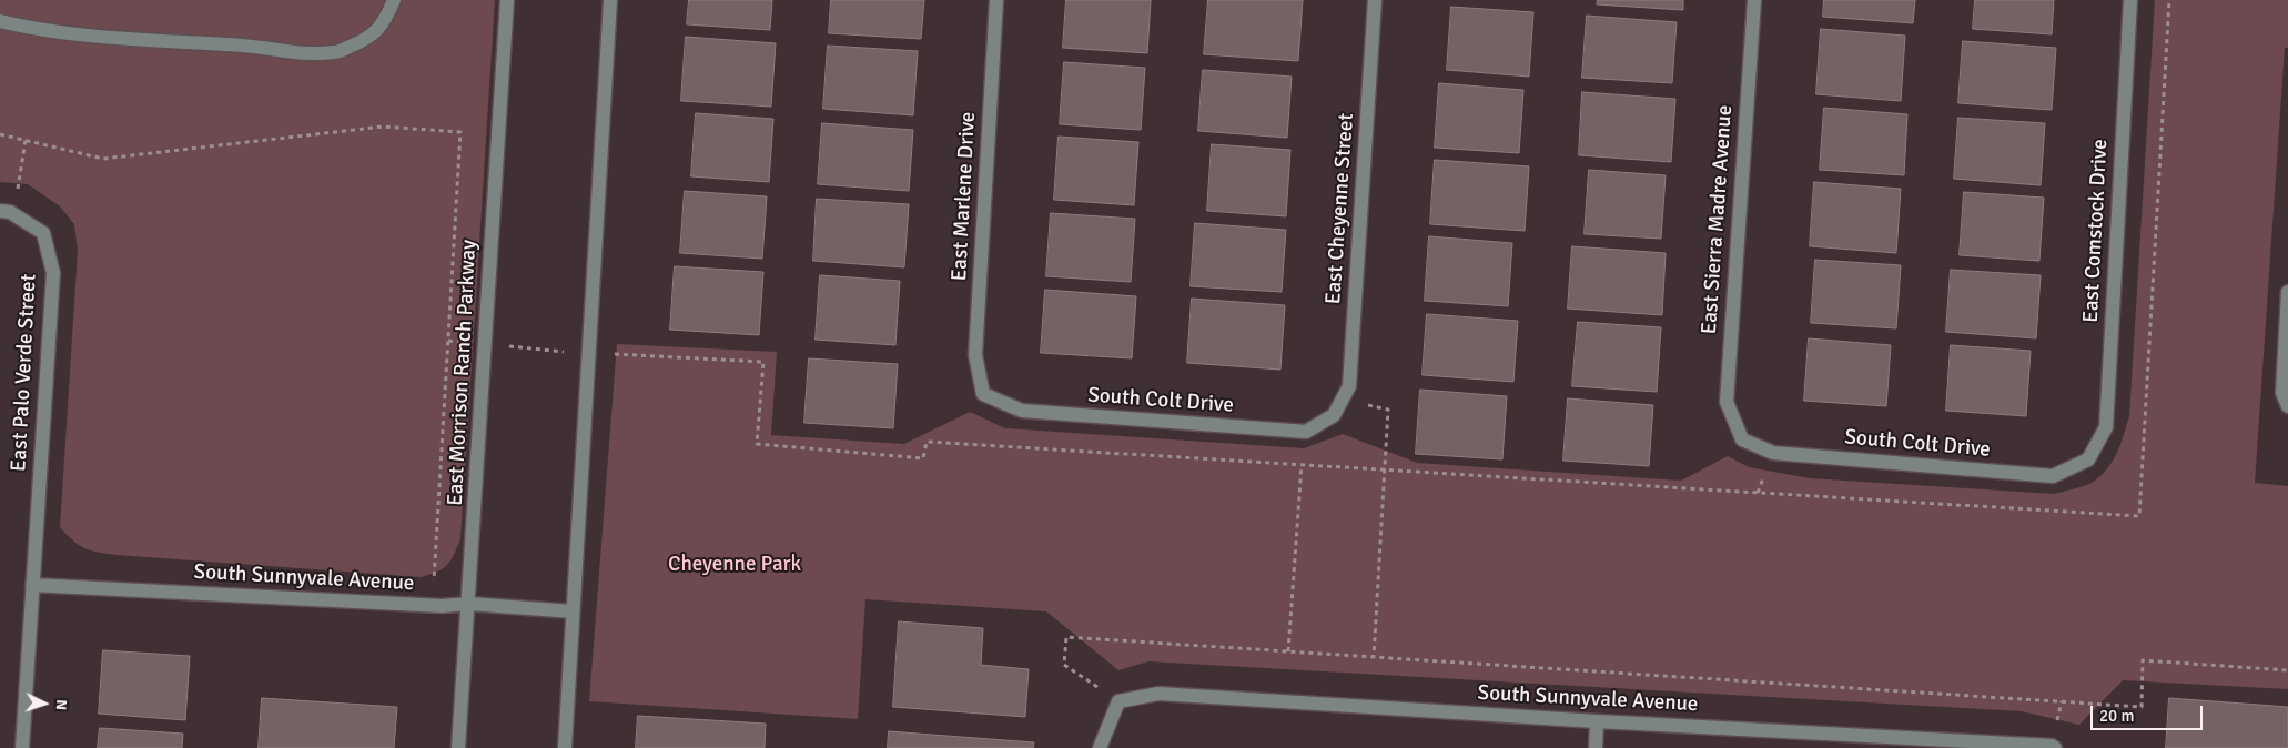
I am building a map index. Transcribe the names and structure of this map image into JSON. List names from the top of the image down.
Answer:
{
  "streets": {
    "street": [
      "East Marlene Drive",
      "East Cheyenne Street",
      "East Sierra Madre Avenue",
      "East Comstock Drive",
      "East Palo Verde Street",
      "East Morrison Ranch Parkway",
      "South Colt Drive",
      "South Sunnyvale Avenue"
    ]
  },
  "crossings": [
    ["East Marlene Drive", "South Colt Drive"],
    ["East Cheyenne Street", "South Colt Drive"],
    ["East Sierra Madre Avenue", "South Colt Drive"],
    ["East Comstock Drive", "South Colt Drive"],
    ["East Palo Verde Street", "South Sunnyvale Avenue"],
    ["East Morrison Ranch Parkway", "South Sunnyvale Avenue"]
  ],
  "parks": ["Cheyenne Park"],
  "scale_bar": "20 m",
  "north": "right"
}
